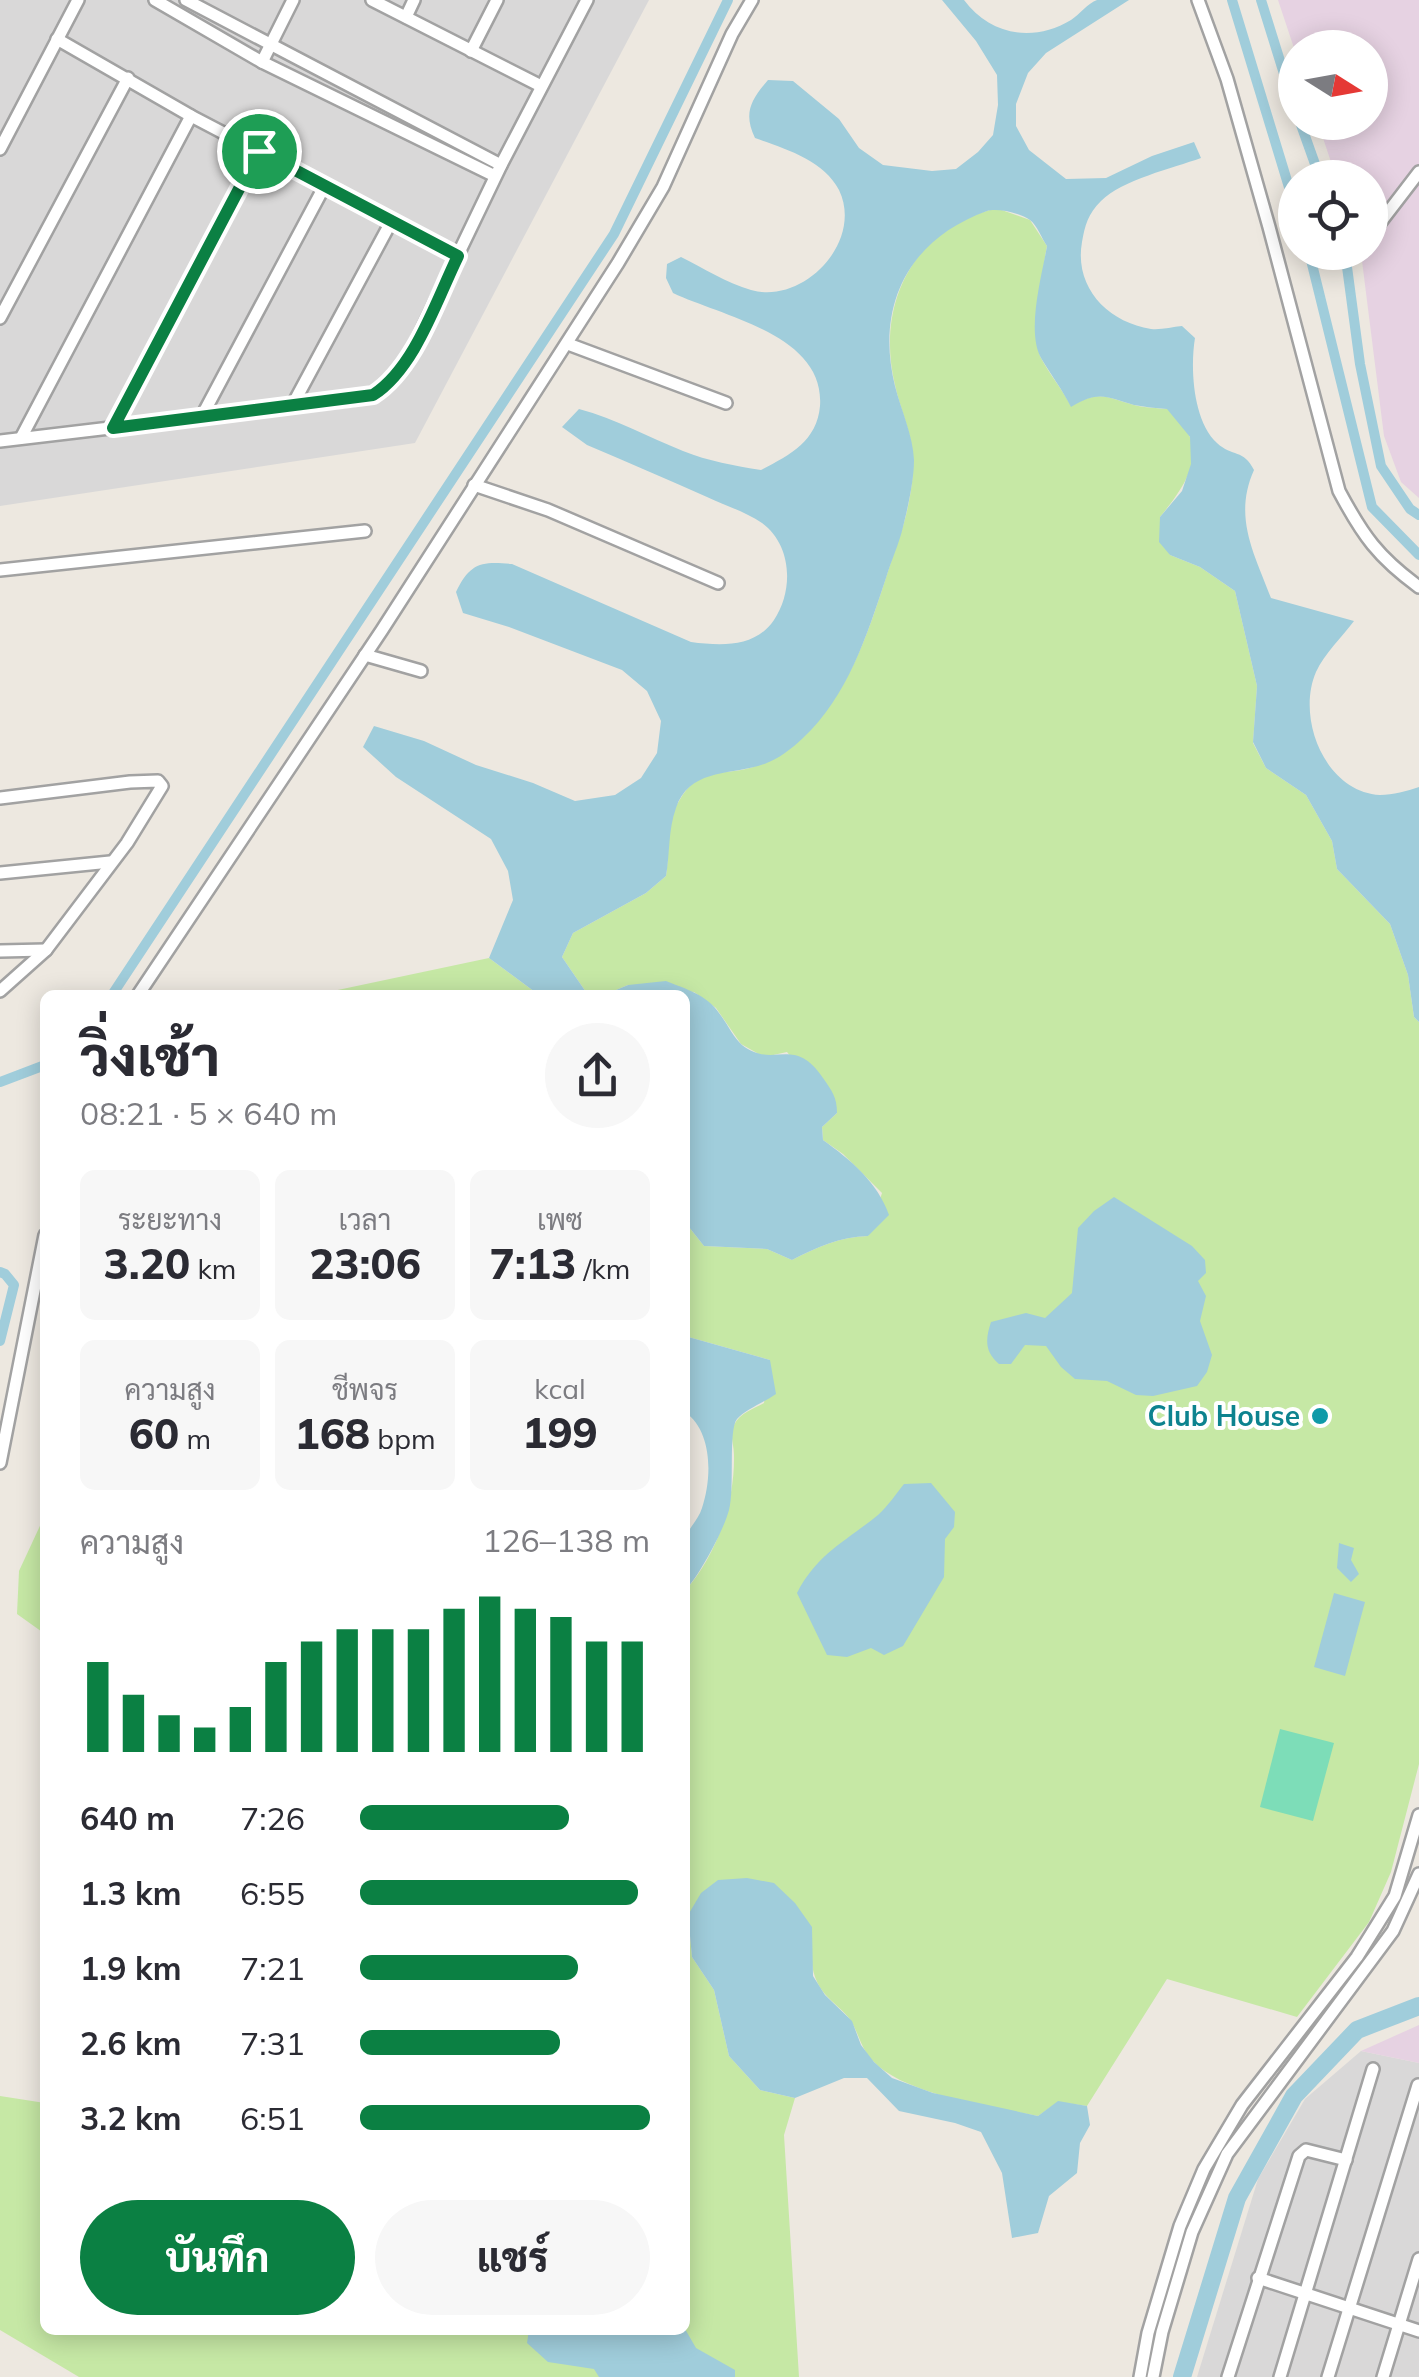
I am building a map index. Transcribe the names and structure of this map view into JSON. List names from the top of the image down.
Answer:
{
  "places": ["Club House"],
  "north": "right",
  "page": {
    "heading": ["วิ่งเช้า", "08:21 · 5 × 640 m"],
    "stats": [
      ["ระยะทาง", "3.20 km"],
      ["เวลา", "23:06"],
      ["เพซ", "7:13 /km"],
      ["ความสูง", "60 m"],
      ["ชีพจร", "168 bpm"],
      ["kcal", "199"]
    ],
    "chart": ["ความสูง", "126–138 m"],
    "list": [
      {
        "name": "640 m",
        "note": "7:26"
      },
      {
        "name": "1.3 km",
        "note": "6:55"
      },
      {
        "name": "1.9 km",
        "note": "7:21"
      },
      {
        "name": "2.6 km",
        "note": "7:31"
      },
      {
        "name": "3.2 km",
        "note": "6:51"
      }
    ],
    "buttons": ["บันทึก", "แชร์"]
  }
}
